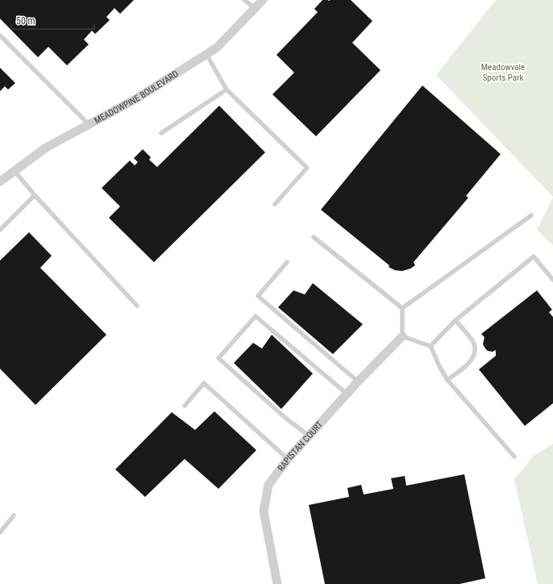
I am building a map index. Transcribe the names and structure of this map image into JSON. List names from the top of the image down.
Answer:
{
  "streets": {
    "street": ["MEADOWPINE BOULEVARD", "RAPISTAN COURT"]
  },
  "parks": ["Meadowvale Sports Park"],
  "scale_bar": "50 m"
}
